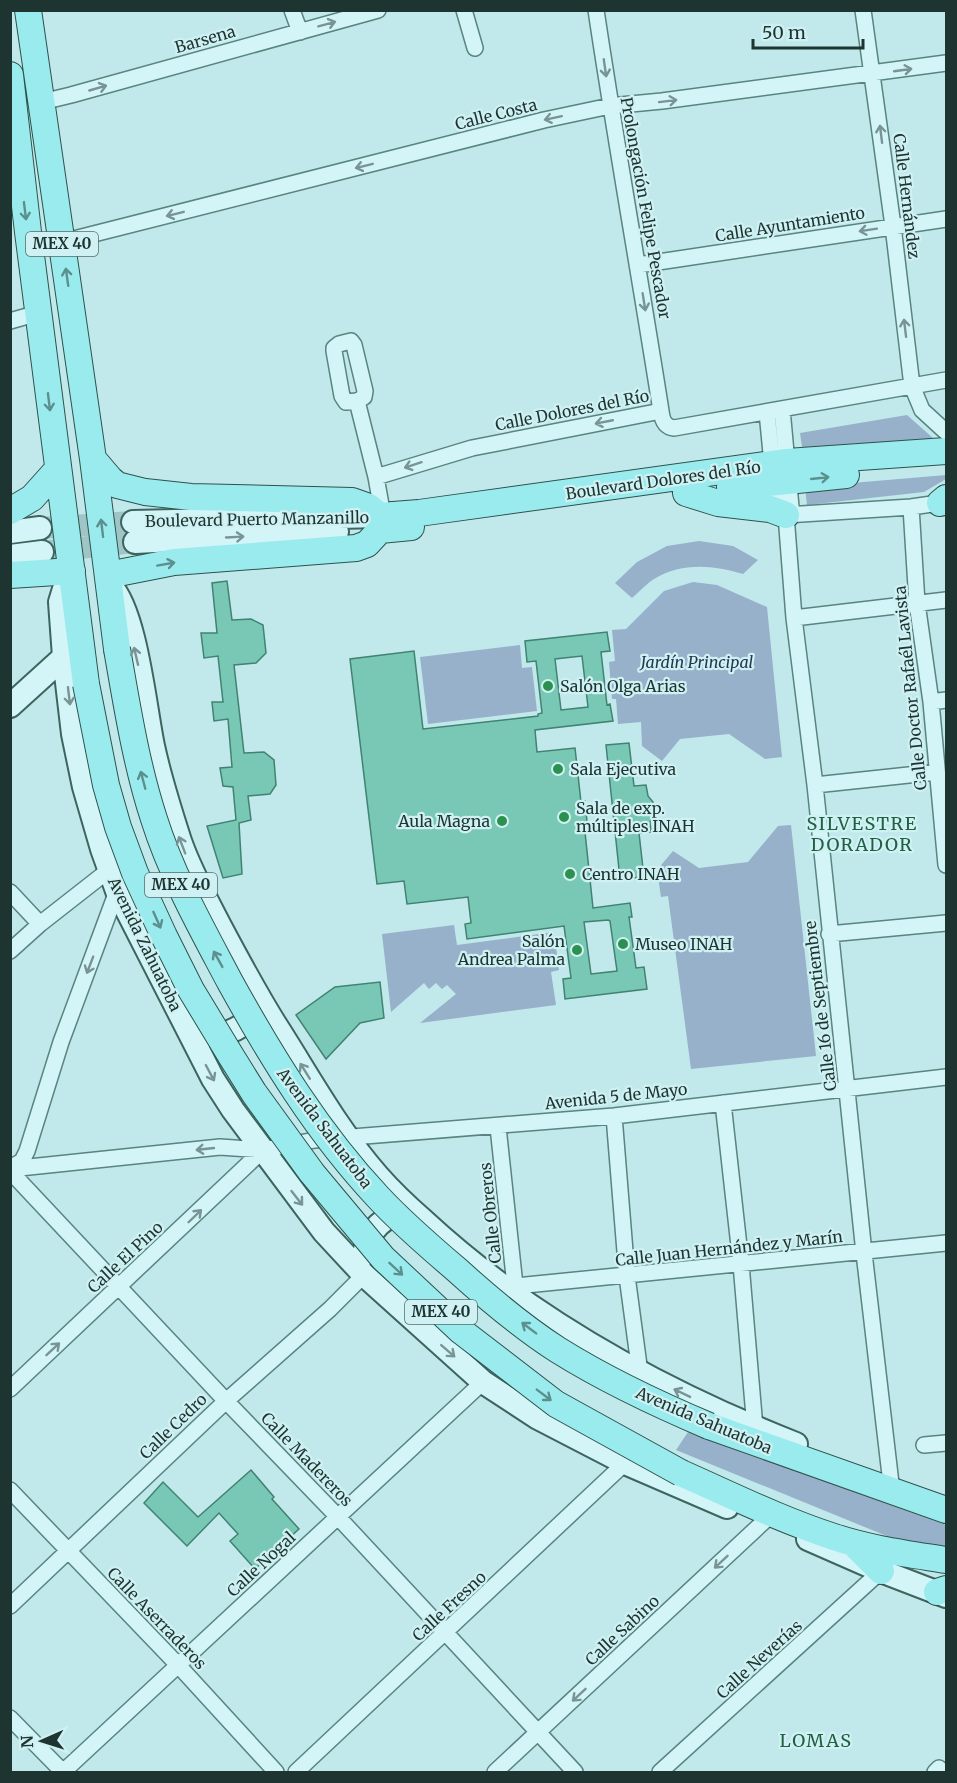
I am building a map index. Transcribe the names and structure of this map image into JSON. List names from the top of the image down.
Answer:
{
  "streets": {
    "main road": ["MEX 40", "Boulevard Dolores del Río", "Avenida Sahuatoba"],
    "street": [
      "Barsena",
      "Calle Costa",
      "Calle Hernández",
      "Prolongación Felipe Pescador",
      "Calle Ayuntamiento",
      "Calle Dolores del Río",
      "Boulevard Puerto Manzanillo",
      "Calle Doctor Rafaél Lavista",
      "Avenida Zahuatoba",
      "Calle 16 de Septiembre",
      "Avenida 5 de Mayo",
      "Calle Obreros",
      "Calle Juan Hernández y Marín",
      "Calle El Pino",
      "Calle Cedro",
      "Calle Madereros",
      "Calle Nogal",
      "Calle Fresno",
      "Calle Aserraderos",
      "Calle Sabino",
      "Calle Neverías"
    ]
  },
  "crossings": [
    ["Barsena", "MEX 40"],
    ["Calle Costa", "Calle Hernández"],
    ["Calle Costa", "Prolongación Felipe Pescador"],
    ["Calle Costa", "MEX 40"],
    ["Calle Hernández", "Calle Ayuntamiento"],
    ["Calle Hernández", "Calle Dolores del Río"],
    ["Prolongación Felipe Pescador", "Calle Ayuntamiento"],
    ["Prolongación Felipe Pescador", "Calle Dolores del Río"],
    ["MEX 40", "Avenida Zahuatoba"],
    ["MEX 40", "Avenida Sahuatoba"],
    ["MEX 40", "Calle Sabino"],
    ["MEX 40", "Calle Neverías"],
    ["Calle Dolores del Río", "Calle 16 de Septiembre"],
    ["Boulevard Dolores del Río", "Boulevard Puerto Manzanillo"],
    ["Boulevard Dolores del Río", "Calle 16 de Septiembre"],
    ["Avenida Zahuatoba", "Avenida 5 de Mayo"],
    ["Avenida Zahuatoba", "Calle El Pino"],
    ["Calle 16 de Septiembre", "Avenida 5 de Mayo"],
    ["Calle 16 de Septiembre", "Avenida Sahuatoba"],
    ["Calle 16 de Septiembre", "Calle Juan Hernández y Marín"],
    ["Avenida 5 de Mayo", "Avenida Sahuatoba"],
    ["Avenida 5 de Mayo", "Calle Obreros"],
    ["Avenida 5 de Mayo", "Calle El Pino"],
    ["Avenida Sahuatoba", "Calle Obreros"],
    ["Avenida Sahuatoba", "Calle Juan Hernández y Marín"],
    ["Calle Obreros", "Calle Juan Hernández y Marín"],
    ["Calle El Pino", "Calle Madereros"],
    ["Calle Cedro", "Calle Madereros"],
    ["Calle Cedro", "Calle Aserraderos"],
    ["Calle Madereros", "Calle Nogal"],
    ["Calle Madereros", "Calle Fresno"],
    ["Calle Madereros", "Calle Sabino"],
    ["Calle Nogal", "Calle Aserraderos"]
  ],
  "one_way": [
    "Barsena",
    "Calle Hernández",
    "Prolongación Felipe Pescador",
    "Calle Ayuntamiento",
    "Calle Dolores del Río",
    "Calle El Pino",
    "Calle Sabino"
  ],
  "districts": ["SILVESTRE DORADOR", "LOMAS"],
  "parks": ["Jardín Principal"],
  "places": [
    "Salón Olga Arias",
    "Sala Ejecutiva",
    "Sala de exp. múltiples INAH",
    "Aula Magna",
    "Centro INAH",
    "Museo INAH",
    "Salón Andrea Palma"
  ],
  "scale_bar": "50 m",
  "north": "left"
}
